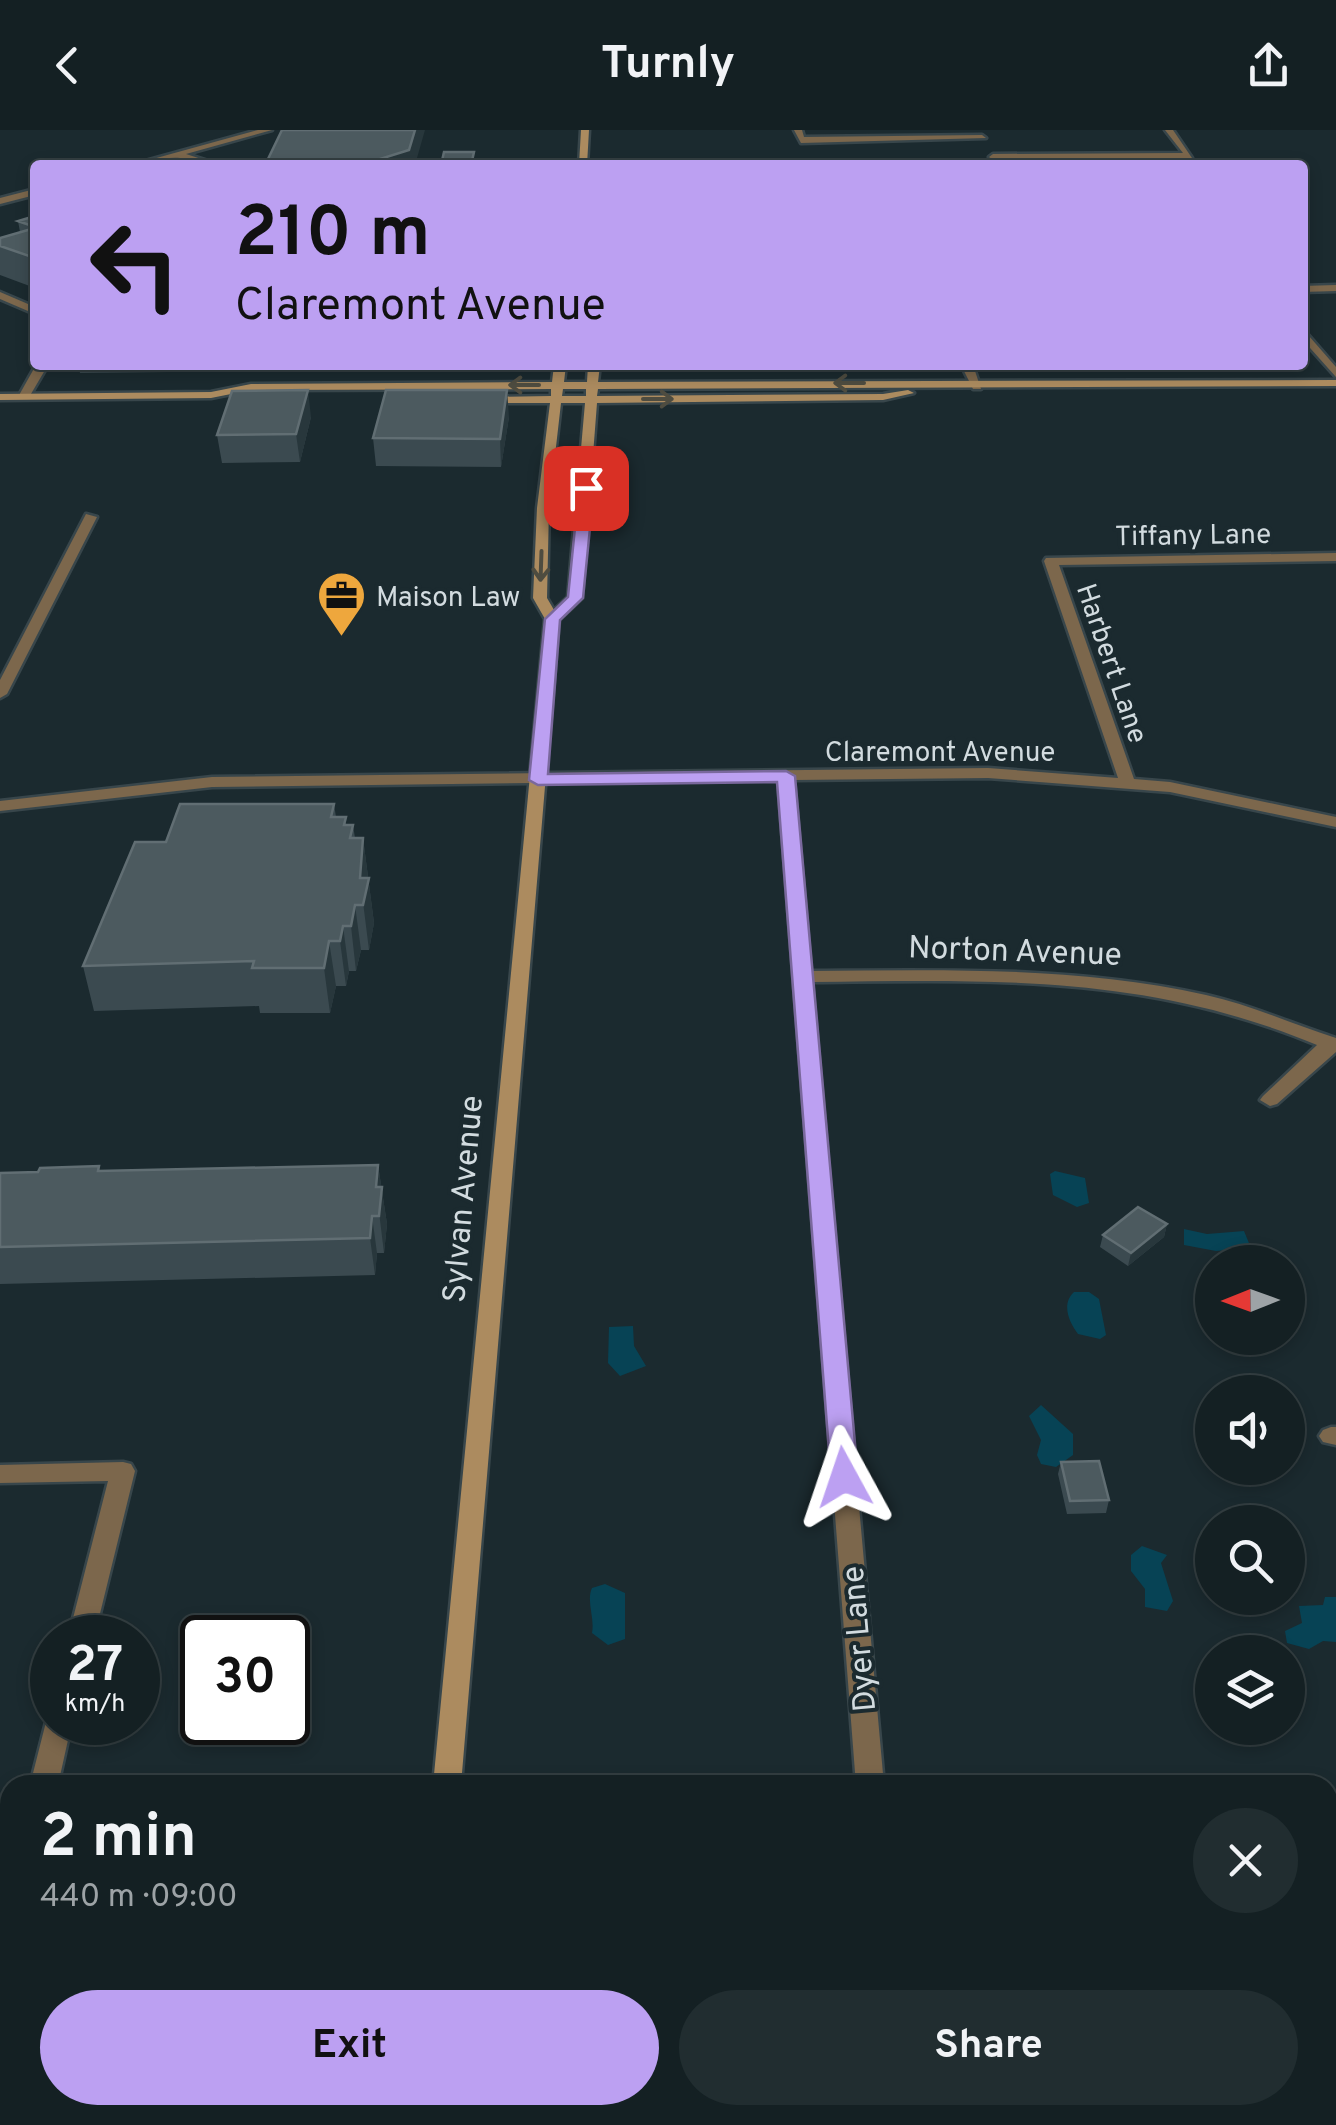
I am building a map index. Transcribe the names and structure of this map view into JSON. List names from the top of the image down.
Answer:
{
  "streets": {
    "main road": ["Sylvan Avenue"],
    "street": [
      "Tiffany Lane",
      "Harbert Lane",
      "Claremont Avenue",
      "Norton Avenue",
      "Dyer Lane"
    ]
  },
  "crossings": [
    ["Tiffany Lane", "Harbert Lane"],
    ["Harbert Lane", "Claremont Avenue"],
    ["Claremont Avenue", "Sylvan Avenue"],
    ["Claremont Avenue", "Dyer Lane"],
    ["Norton Avenue", "Dyer Lane"]
  ],
  "places": {
    "office": ["Maison Law"]
  },
  "north": "left",
  "page": {
    "header": "Turnly",
    "turn": ["210 m", "Claremont Avenue"],
    "speed": "27 km/h",
    "limit": "30",
    "heading": ["2 min", "440 m · 09:00"],
    "buttons": ["Exit", "Share"]
  }
}
